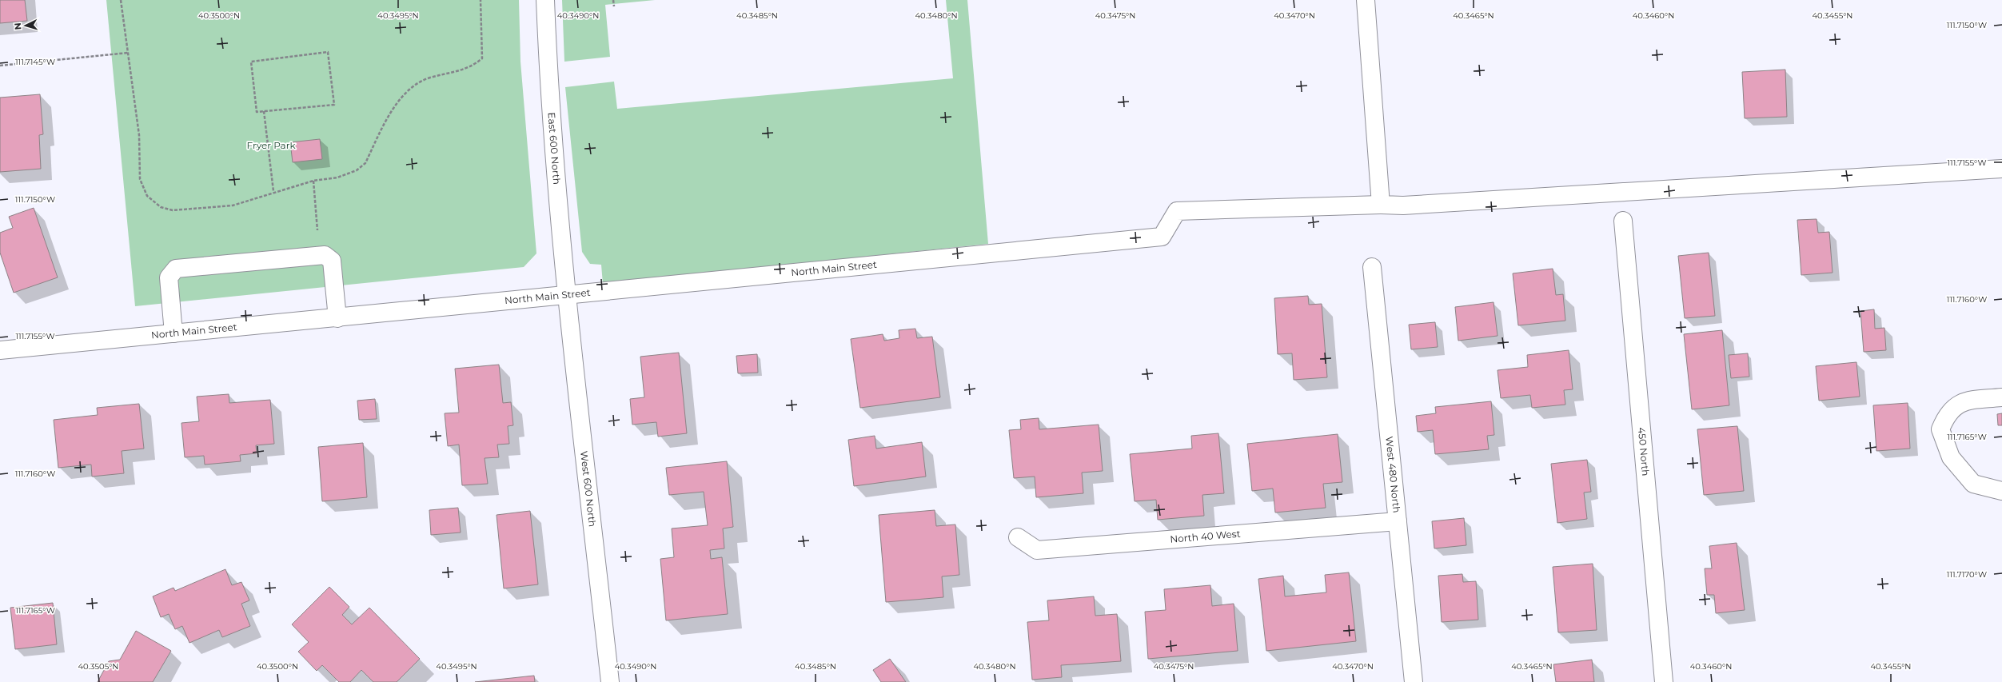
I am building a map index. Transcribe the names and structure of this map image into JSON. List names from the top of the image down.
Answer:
{
  "streets": {
    "street": [
      "East 600 North",
      "North Main Street",
      "450 North",
      "West 480 North",
      "West 600 North",
      "North 40 West"
    ]
  },
  "crossings": [
    ["East 600 North", "North Main Street"],
    ["East 600 North", "West 600 North"],
    ["North Main Street", "West 600 North"],
    ["West 480 North", "North 40 West"]
  ],
  "parks": ["Fryer Park"],
  "north": "left",
  "coordinates": [
    "40.3500°N",
    "40.3495°N",
    "40.3490°N",
    "40.3485°N",
    "40.3480°N",
    "40.3475°N",
    "40.3470°N",
    "40.3465°N",
    "40.3460°N",
    "40.3455°N",
    "111.7150°W",
    "111.7145°W",
    "111.7155°W",
    "111.7160°W",
    "111.7165°W",
    "111.7170°W",
    "40.3505°N"
  ]
}
